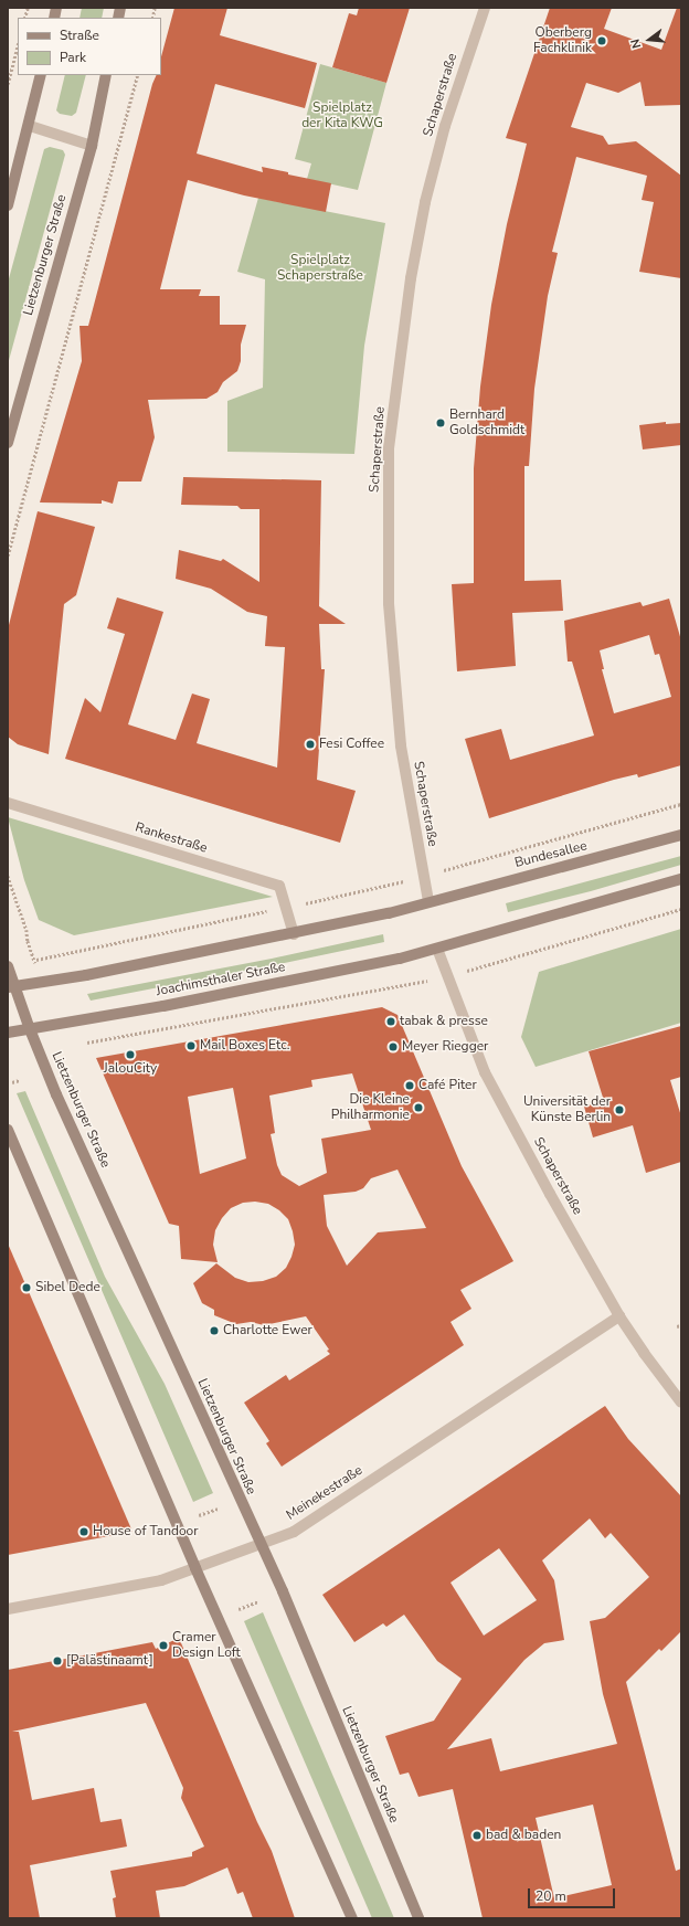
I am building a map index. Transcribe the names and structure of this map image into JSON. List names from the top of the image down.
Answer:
{
  "streets": {
    "main road": ["Lietzenburger Straße", "Bundesallee", "Joachimsthaler Straße"],
    "street": ["Schaperstraße", "Rankestraße", "Meinekestraße"]
  },
  "crossings": [
    ["Schaperstraße", "Bundesallee"],
    ["Schaperstraße", "Joachimsthaler Straße"],
    ["Schaperstraße", "Meinekestraße"],
    ["Lietzenburger Straße", "Joachimsthaler Straße"],
    ["Lietzenburger Straße", "Meinekestraße"]
  ],
  "parks": ["Spielplatz der Kita KWG", "Spielplatz Schaperstraße"],
  "places": [
    "Oberberg Fachklinik",
    "Bernhard Goldschmidt",
    "Fesi Coffee",
    "tabak & presse",
    "Mail Boxes Etc.",
    "Meyer Riegger",
    "JalouCity",
    "Café Piter",
    "Die Kleine Philharmonie",
    "Universität der Künste Berlin",
    "Sibel Dede",
    "Charlotte Ewer",
    "House of Tandoor",
    "Cramer Design Loft",
    "[Palästinaamt]",
    "bad & baden"
  ],
  "legend": ["Straße", "Park"],
  "scale_bar": "20 m",
  "north": "left"
}
